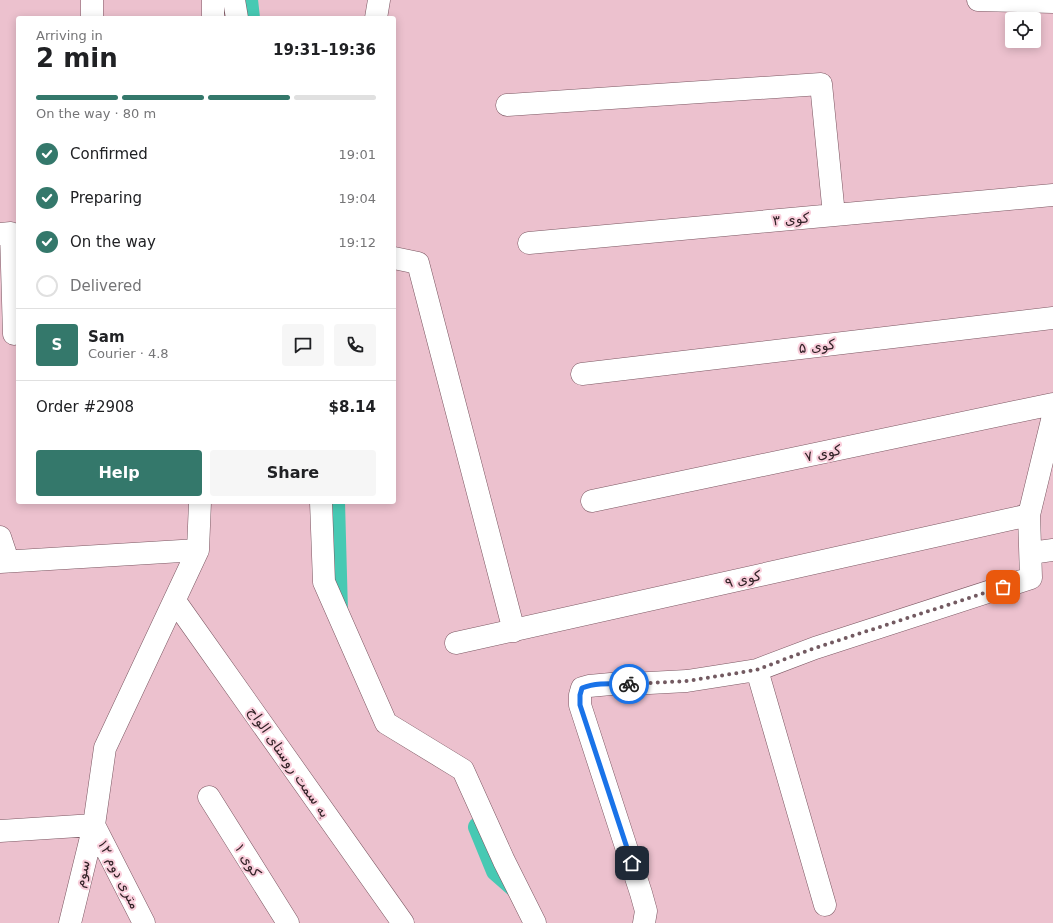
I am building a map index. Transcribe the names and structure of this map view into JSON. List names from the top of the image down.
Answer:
{
  "streets": {
    "street": [
      "کوی ۳",
      "کوی ۵",
      "کوی ۷",
      "کوی ۹",
      "به سمت روستای الواج",
      "کوی ۱",
      "سوم",
      "۱۲ متری دوم"
    ]
  },
  "crossings": [
    ["به سمت روستای الواج", "سوم"],
    ["سوم", "۱۲ متری دوم"]
  ],
  "page": {
    "heading": ["2 min", "Arriving in", "19:31–19:36"],
    "panel": [
      "Sam",
      "Courier · 4.8",
      "Order #2908",
      "$8.14"
    ],
    "bar": "On the way · 80 m",
    "list": [
      ["Confirmed", "19:01"],
      ["Preparing", "19:04"],
      ["On the way", "19:12"],
      "Delivered"
    ],
    "round": "S",
    "buttons": ["Help", "Share"]
  }
}
